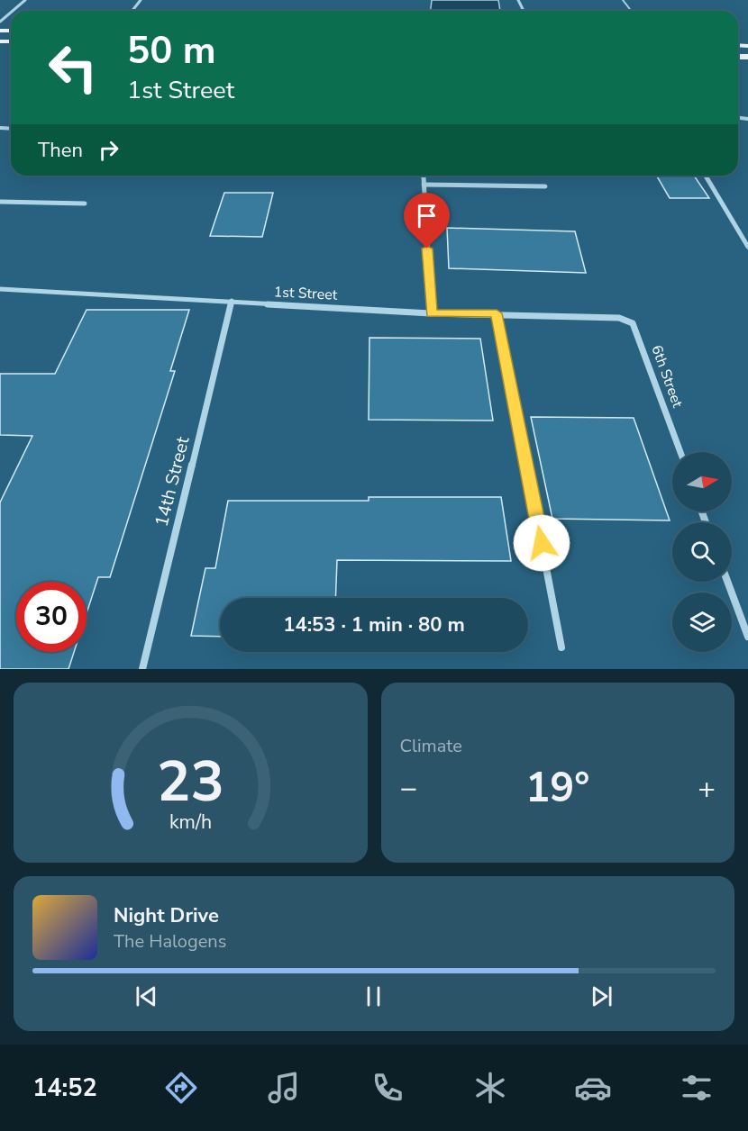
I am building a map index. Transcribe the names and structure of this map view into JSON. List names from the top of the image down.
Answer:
{
  "streets": {
    "street": ["1st Street", "6th Street", "14th Street"]
  },
  "crossings": [
    ["1st Street", "6th Street"],
    ["1st Street", "14th Street"]
  ],
  "north": "right",
  "page": {
    "turn": ["50 m", "1st Street"],
    "then": "Then",
    "limit": "30",
    "trip": "14:53 · 1 min · 80 m",
    "tile": "Climate",
    "heat": ["−", "19°", "+"],
    "song": ["Night Drive", "The Halogens"],
    "tabs": "14:52",
    "gauge": ["23", "km/h"]
  }
}
